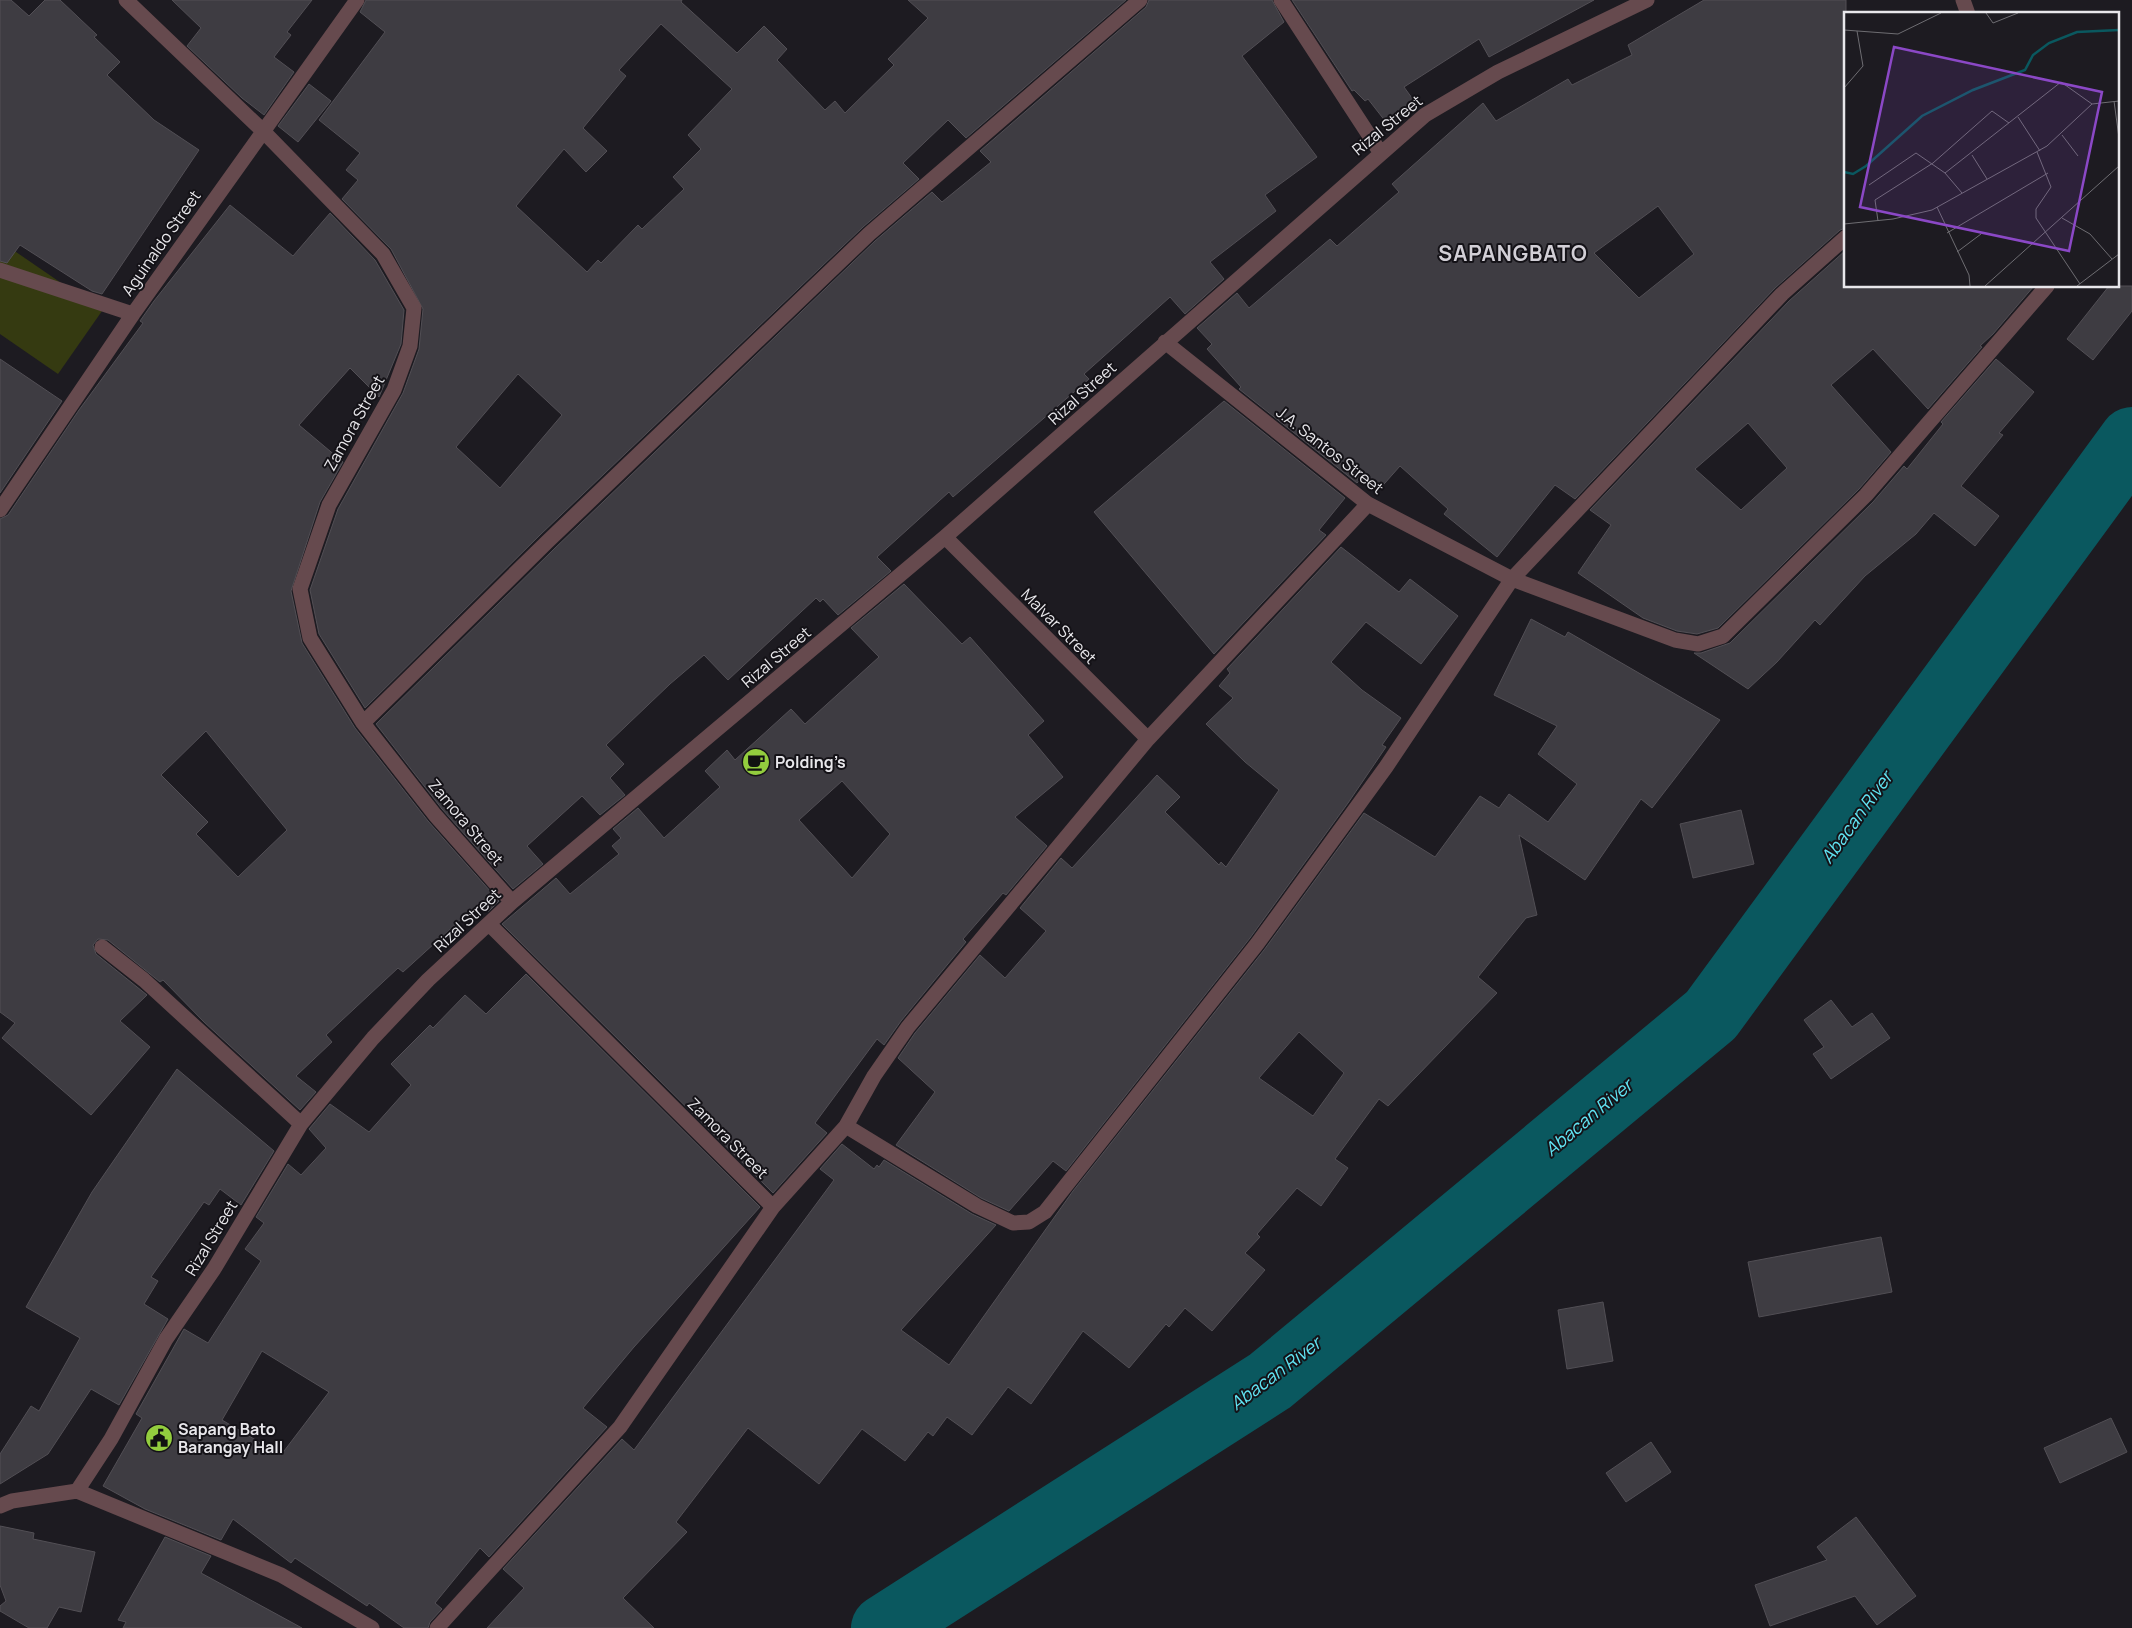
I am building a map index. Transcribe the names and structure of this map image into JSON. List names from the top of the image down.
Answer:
{
  "streets": {
    "street": [
      "Rizal Street",
      "Aguinaldo Street",
      "Zamora Street",
      "J.A. Santos Street",
      "Malvar Street"
    ]
  },
  "crossings": [
    ["Rizal Street", "Zamora Street"],
    ["Rizal Street", "J.A. Santos Street"],
    ["Rizal Street", "Malvar Street"],
    ["Aguinaldo Street", "Zamora Street"]
  ],
  "districts": ["SAPANGBATO"],
  "water": ["Abacan River"],
  "places": {
    "cafe": ["Polding’s"],
    "public building": ["Sapang Bato Barangay Hall"]
  }
}
